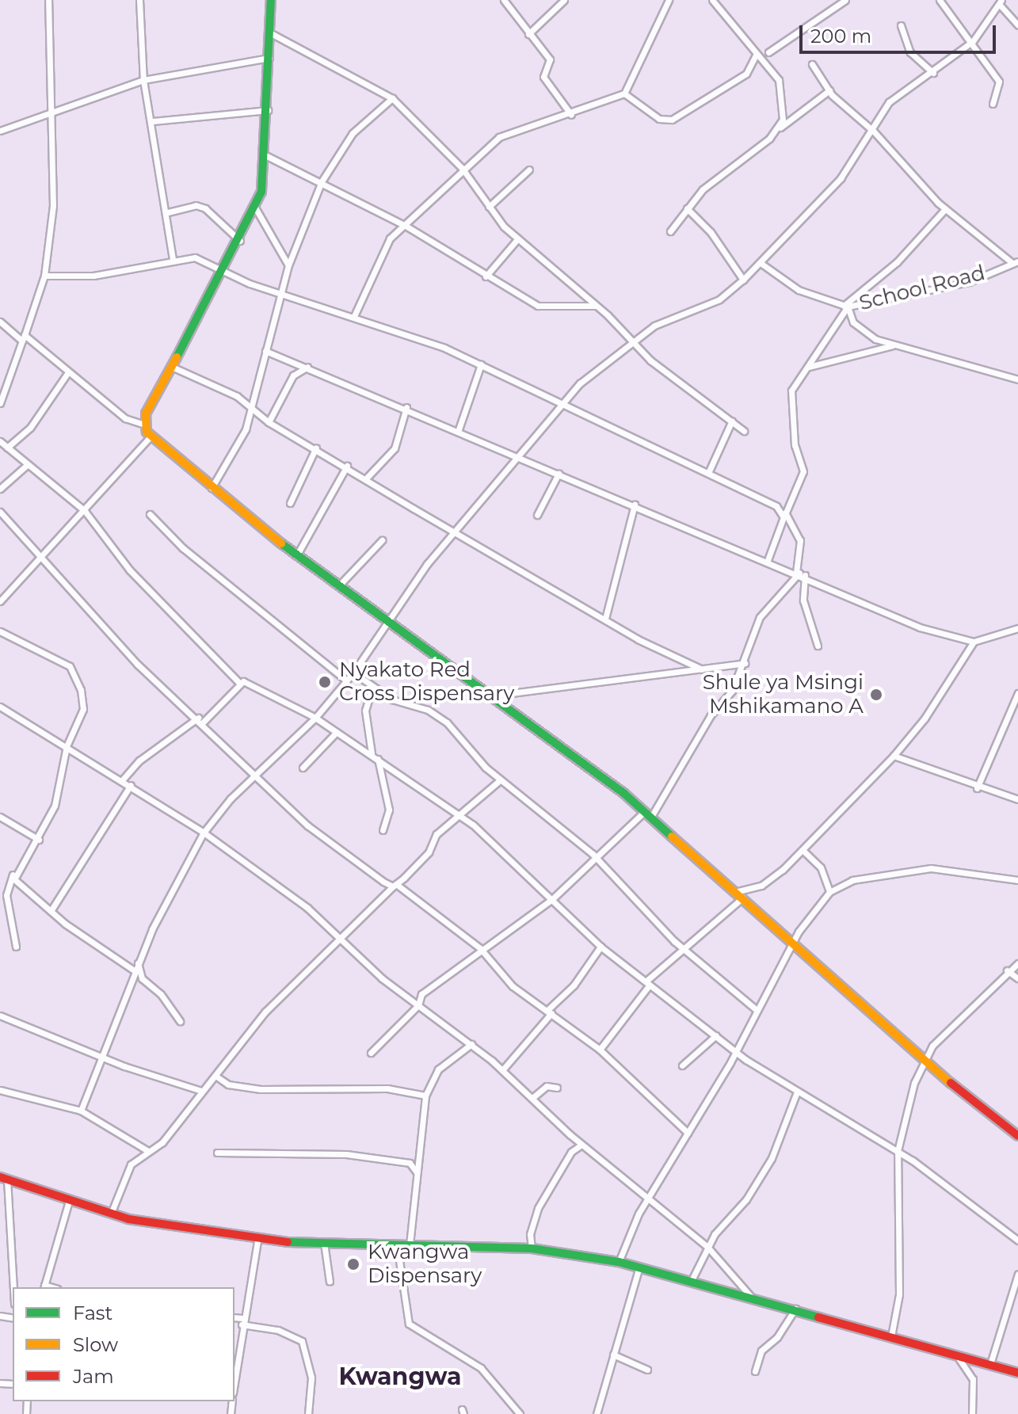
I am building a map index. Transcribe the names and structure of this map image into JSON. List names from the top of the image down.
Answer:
{
  "streets": {
    "street": ["School Road"]
  },
  "districts": ["Kwangwa"],
  "places": ["Nyakato Red Cross Dispensary", "Shule ya Msingi Mshikamano A", "Kwangwa Dispensary"],
  "legend": ["Fast", "Slow", "Jam"],
  "scale_bar": "200 m"
}
